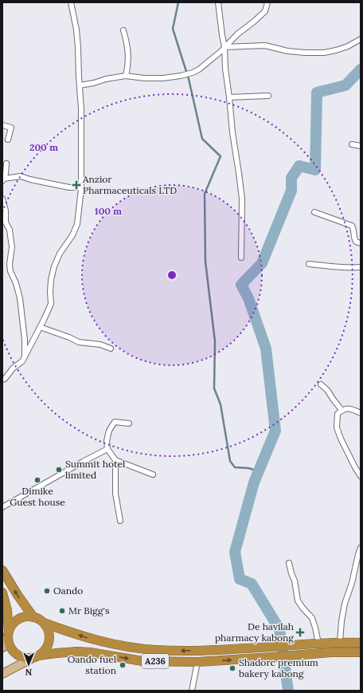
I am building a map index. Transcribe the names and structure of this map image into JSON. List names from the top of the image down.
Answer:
{
  "streets": {
    "highway": ["A236"]
  },
  "places": {
    "health": ["Anzior Pharmaceuticals LTD", "De havilah pharmacy kabong"],
    "other": [
      "Summit hotel limited",
      "Dimike Guest house",
      "Oando",
      "Mr Bigg's",
      "Oando fuel station",
      "Shadorc premium bakery kabong"
    ]
  },
  "north": "bottom",
  "rings": ["200 m", "100 m"]
}
